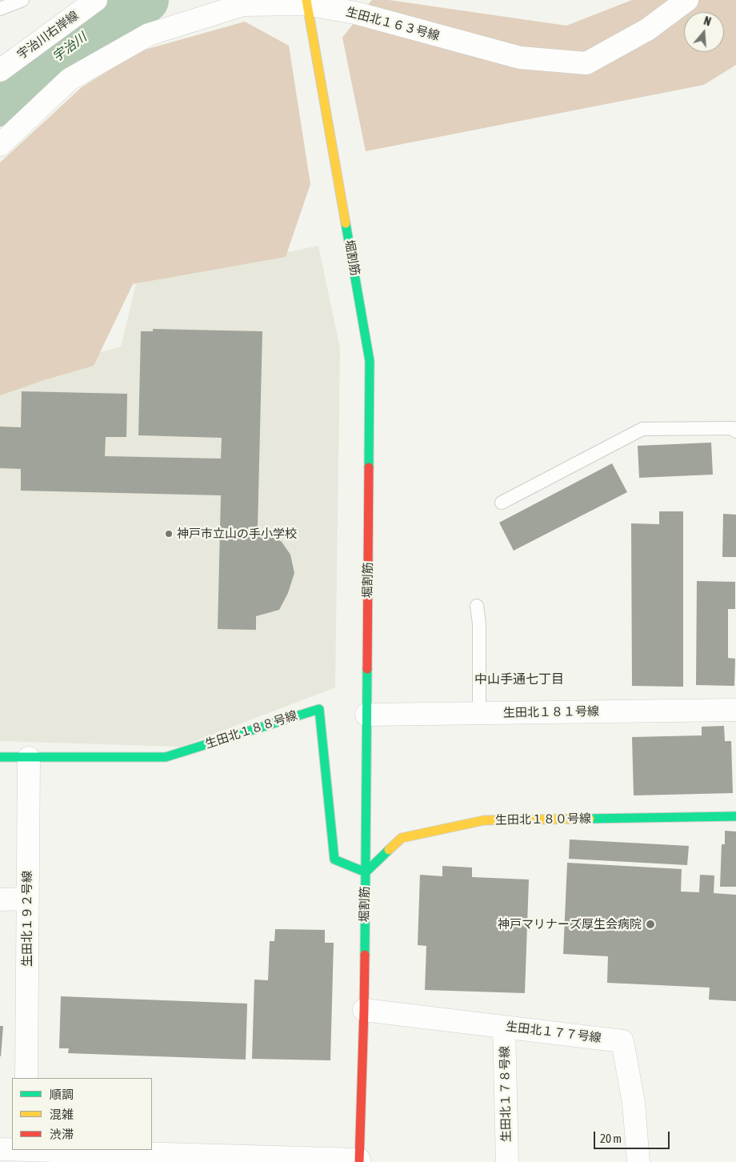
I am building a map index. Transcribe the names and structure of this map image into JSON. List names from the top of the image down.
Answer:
{
  "streets": {
    "street": [
      "生田北１６３号線",
      "宇治川右岸線",
      "堀割筋",
      "生田北１８１号線",
      "生田北１８８号線",
      "生田北１８０号線",
      "生田北１９２号線",
      "生田北１７７号線",
      "生田北１７８号線"
    ]
  },
  "crossings": [
    ["生田北１６３号線", "堀割筋"],
    ["堀割筋", "生田北１８１号線"],
    ["堀割筋", "生田北１８８号線"],
    ["堀割筋", "生田北１８０号線"],
    ["堀割筋", "生田北１７７号線"],
    ["生田北１８８号線", "生田北１８０号線"],
    ["生田北１８８号線", "生田北１９２号線"],
    ["生田北１７７号線", "生田北１７８号線"]
  ],
  "districts": ["中山手通七丁目"],
  "water": ["宇治川"],
  "places": ["神戸市立山の手小学校", "神戸マリナーズ厚生会病院"],
  "legend": ["順調", "混雑", "渋滞"],
  "scale_bar": "20 m",
  "north": "top"
}
